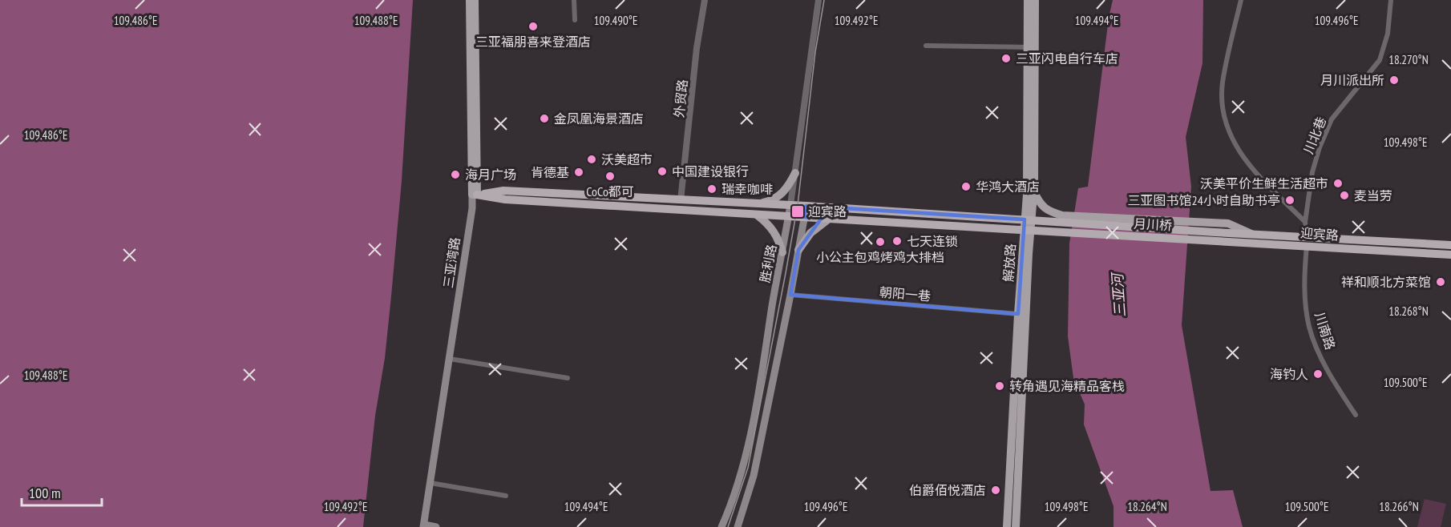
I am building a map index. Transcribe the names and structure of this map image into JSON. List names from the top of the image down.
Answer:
{
  "streets": {
    "highway": ["月川桥", "迎宾路"],
    "main road": ["三亚湾路", "解放路", "胜利路"],
    "street": [
      "外贸路",
      "川北巷",
      "朝阳一巷",
      "川南路"
    ]
  },
  "crossings": [
    ["川北巷", "迎宾路"],
    ["川北巷", "川南路"],
    ["月川桥", "迎宾路"],
    ["月川桥", "解放路"],
    ["迎宾路", "川南路"],
    ["解放路", "朝阳一巷"],
    ["胜利路", "朝阳一巷"]
  ],
  "water": ["三亚河"],
  "places": {
    "other": [
      "三亚福朋喜来登酒店",
      "三亚闪电自行车店",
      "月川派出所",
      "金凤凰海景酒店",
      "沃美超市",
      "中国建设银行",
      "肯德基",
      "海月广场",
      "CoCo都可",
      "沃美平价生鲜生活超市",
      "华鸿大酒店",
      "瑞幸咖啡",
      "麦当劳",
      "三亚图书馆24小时自助书亭",
      "七天连锁",
      "小公主包鸡烤鸡大排档",
      "祥和顺北方菜馆",
      "海钓人",
      "转角遇见海精品客栈",
      "伯爵佰悦酒店"
    ],
    "transit": ["迎宾路"]
  },
  "scale_bar": "100 m",
  "coordinates": [
    "109.486°E",
    "109.488°E",
    "109.490°E",
    "109.492°E",
    "109.494°E",
    "109.496°E",
    "18.270°N",
    "109.498°E",
    "18.268°N",
    "109.500°E",
    "18.264°N",
    "18.266°N"
  ]
}
